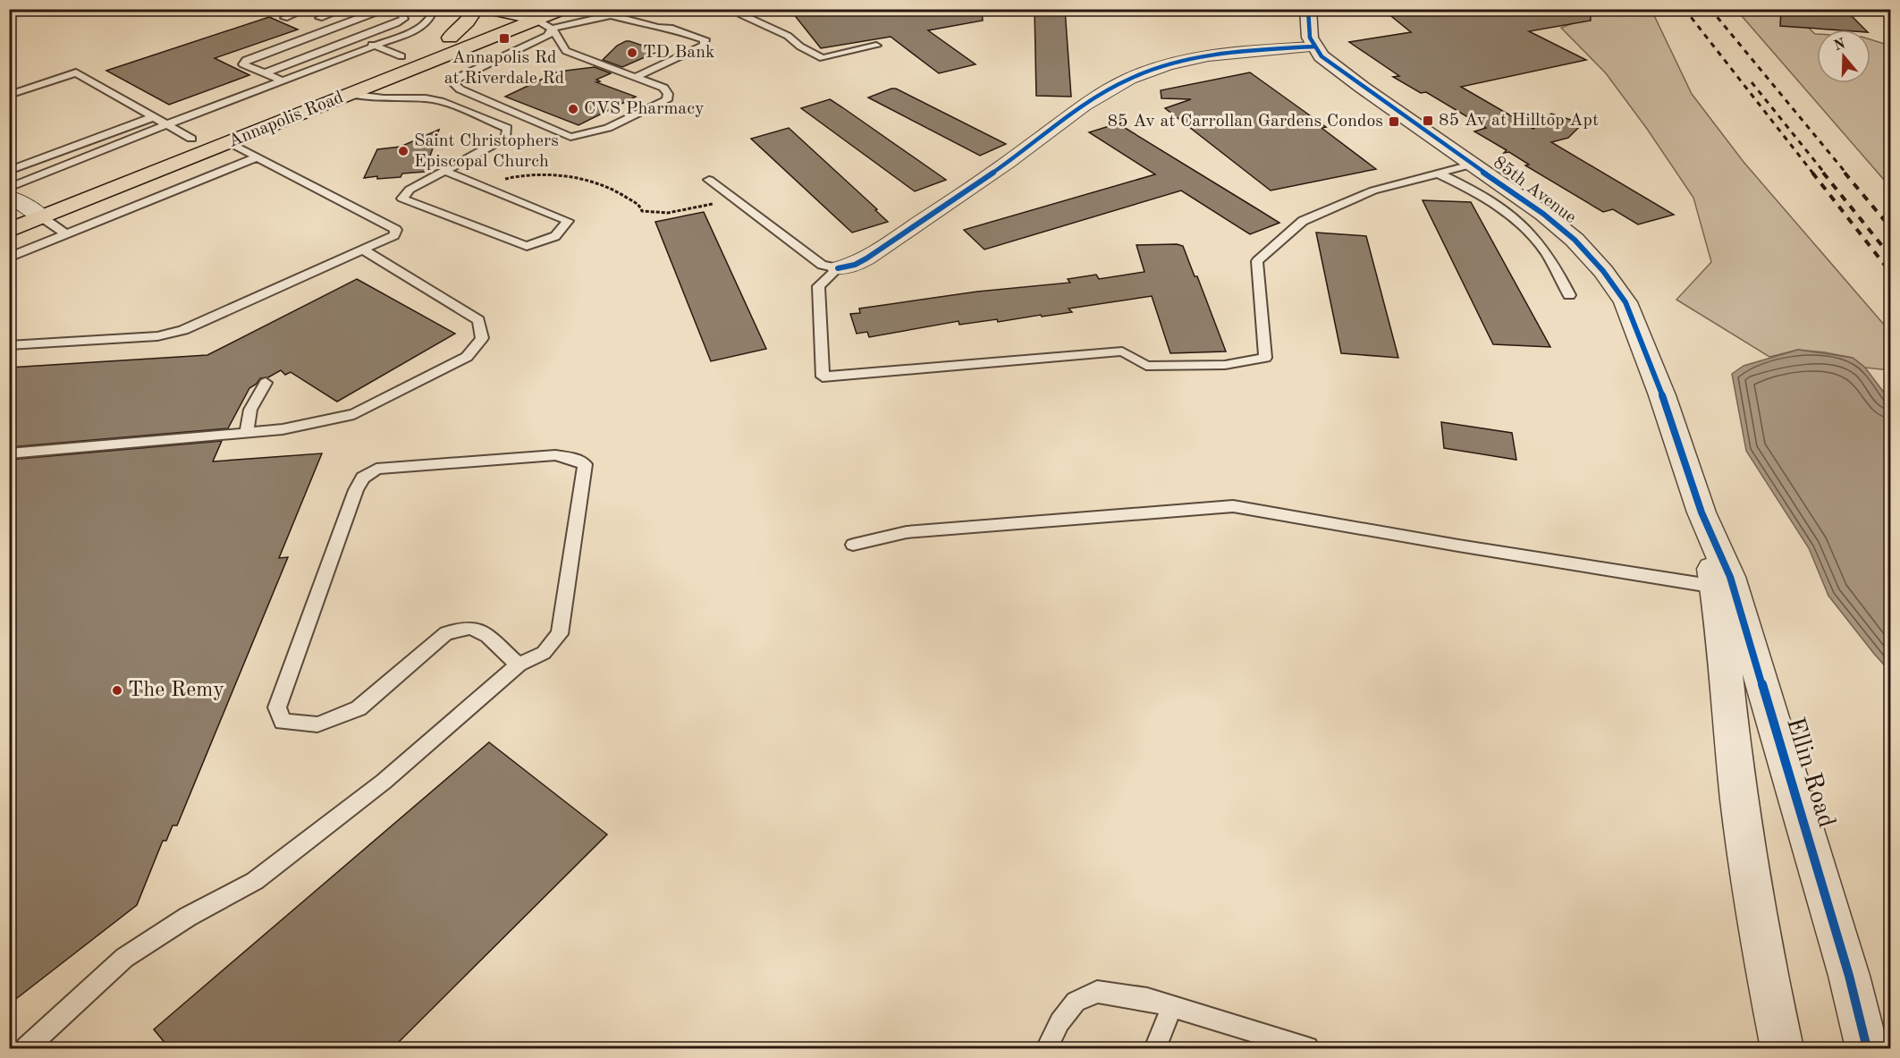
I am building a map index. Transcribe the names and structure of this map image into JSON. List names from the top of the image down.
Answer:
{
  "streets": {
    "main road": ["Annapolis Road"],
    "street": ["85th Avenue", "Ellin Road"]
  },
  "crossings": [
    ["85th Avenue", "Ellin Road"]
  ],
  "places": {
    "transit": ["Annapolis Rd at Riverdale Rd", "85 Av at Hilltop Apt", "85 Av at Carrollan Gardens Condos"],
    "other": [
      "TD Bank",
      "CVS Pharmacy",
      "Saint Christophers Episcopal Church",
      "The Remy"
    ]
  },
  "north": "top"
}
